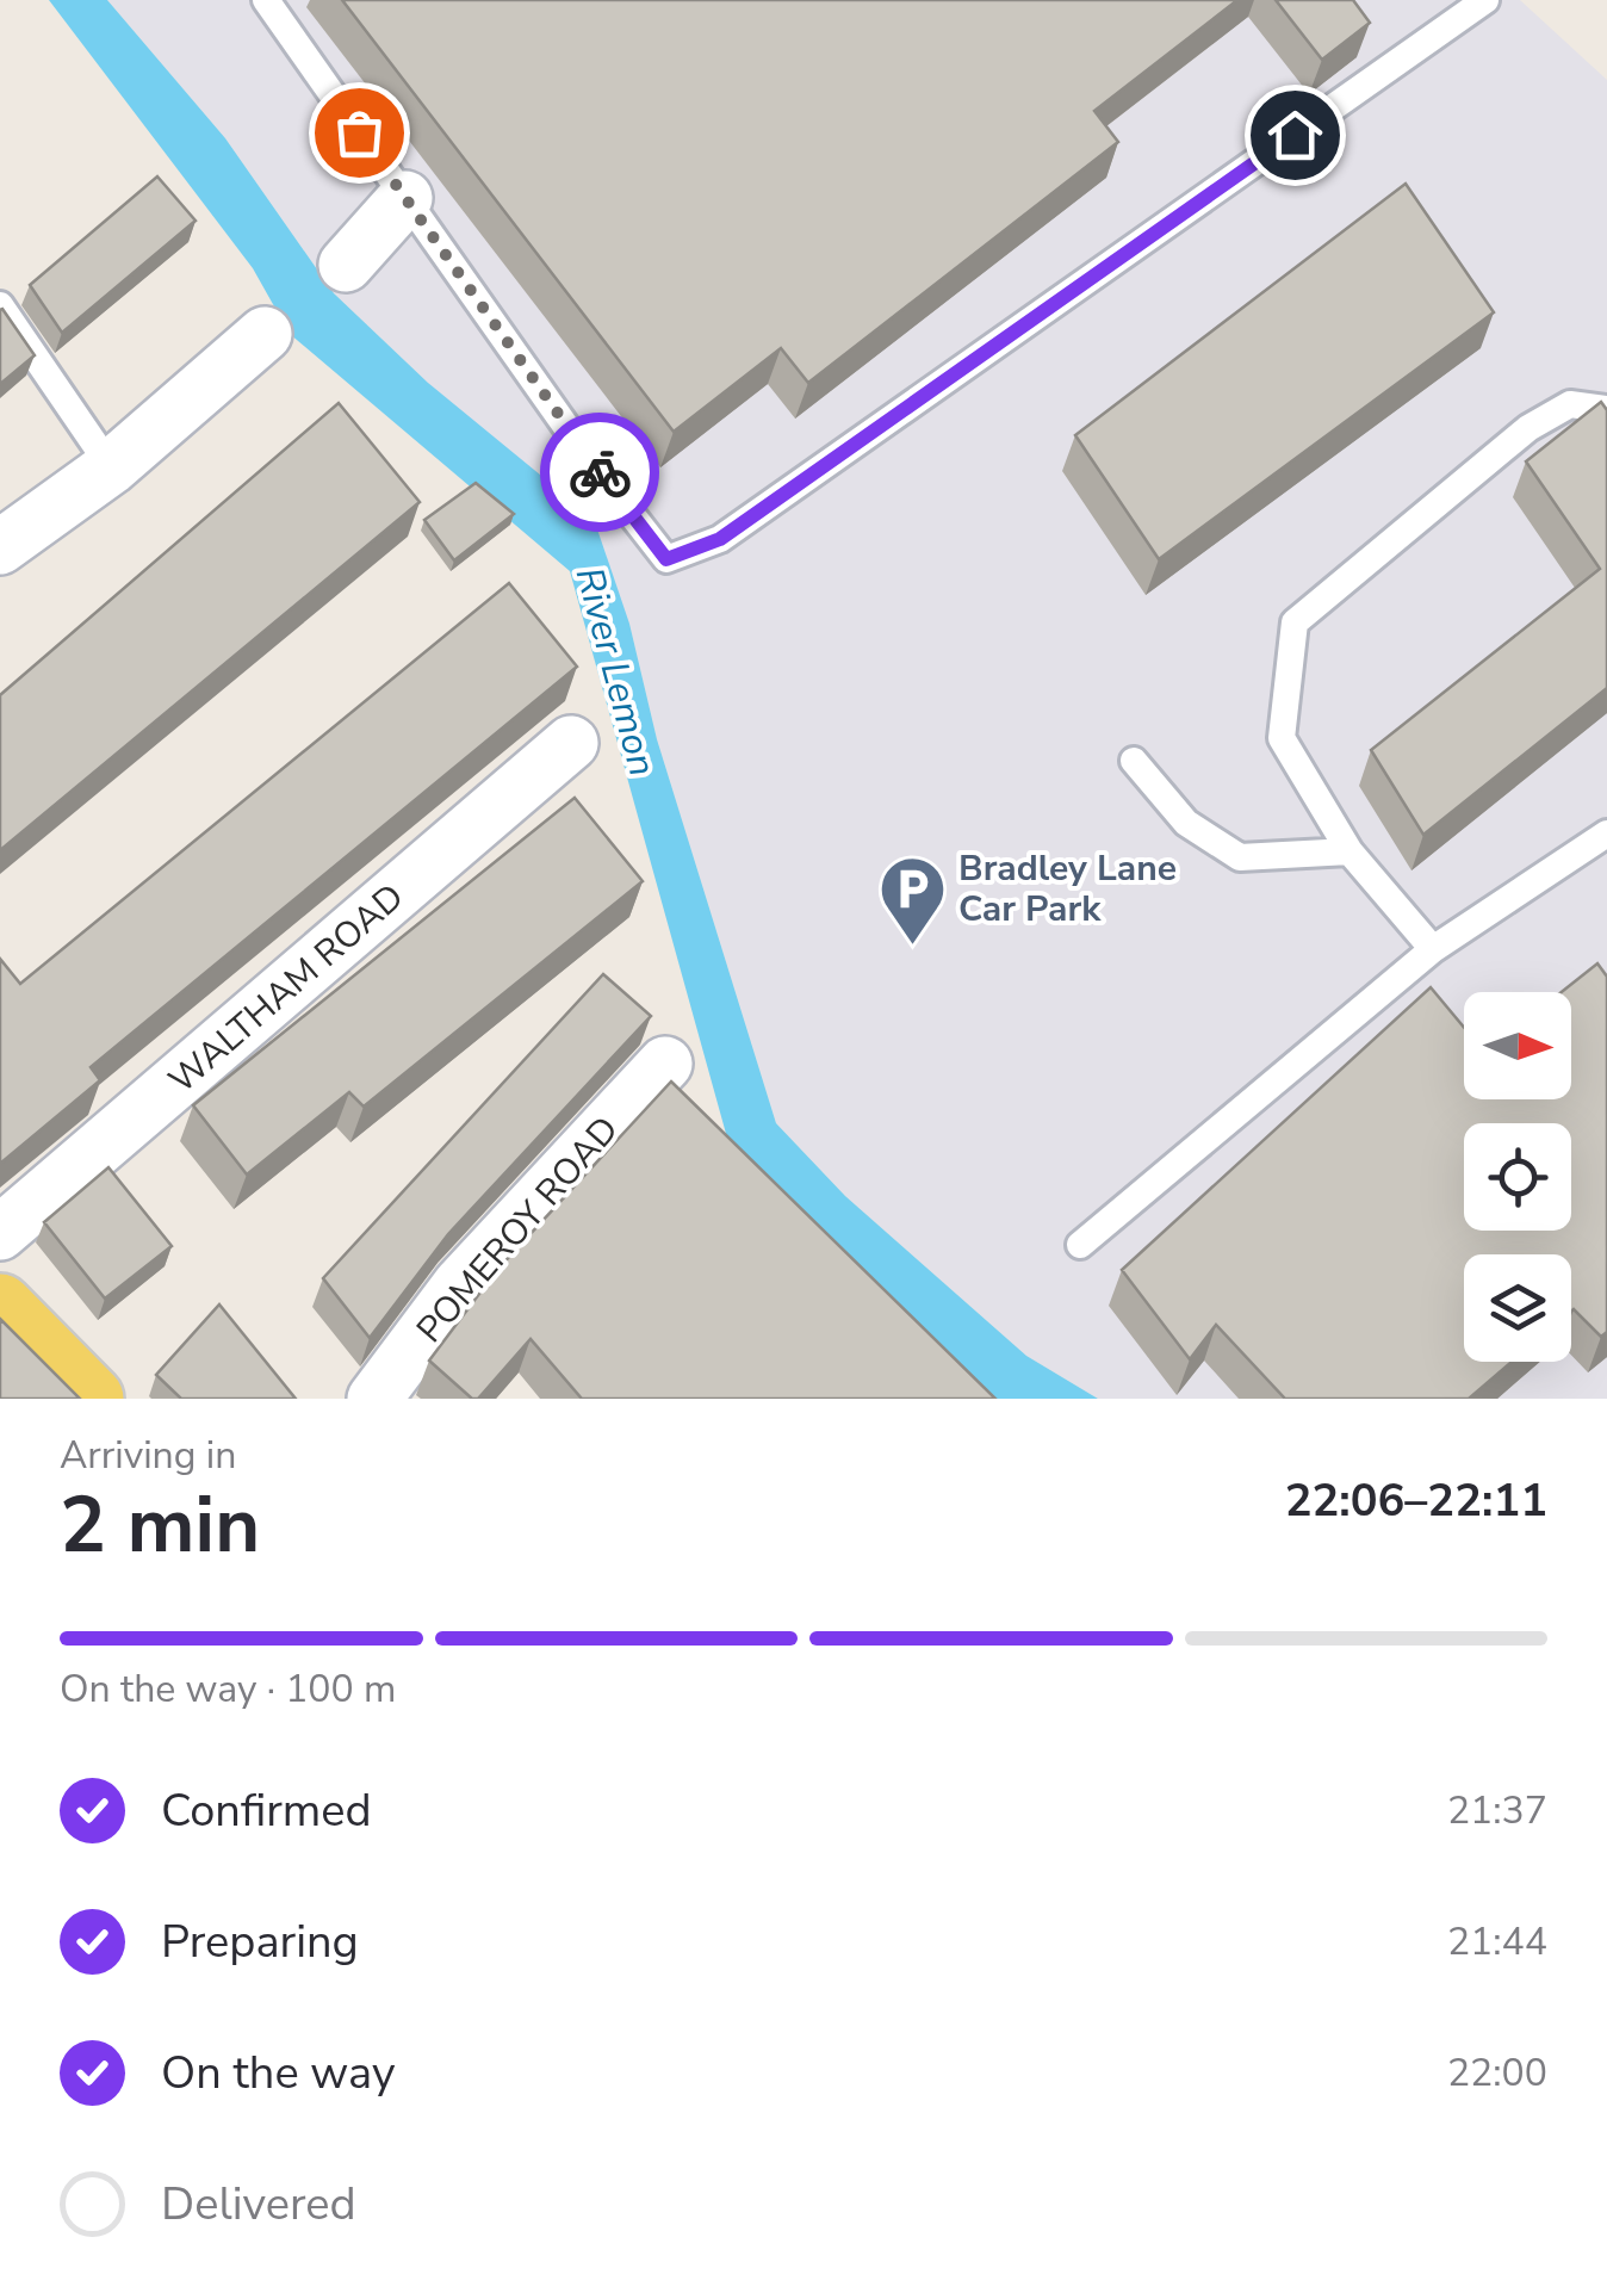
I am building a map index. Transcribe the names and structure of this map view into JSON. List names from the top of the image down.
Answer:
{
  "streets": {
    "street": ["WALTHAM ROAD", "POMEROY ROAD"]
  },
  "water": ["River Lemon"],
  "places": {
    "parking": ["Bradley Lane Car Park"]
  },
  "north": "right",
  "page": {
    "heading": ["2 min", "Arriving in", "22:06–22:11"],
    "bar": "On the way · 100 m",
    "list": [
      ["Confirmed", "21:37"],
      ["Preparing", "21:44"],
      ["On the way", "22:00"],
      "Delivered"
    ]
  }
}
